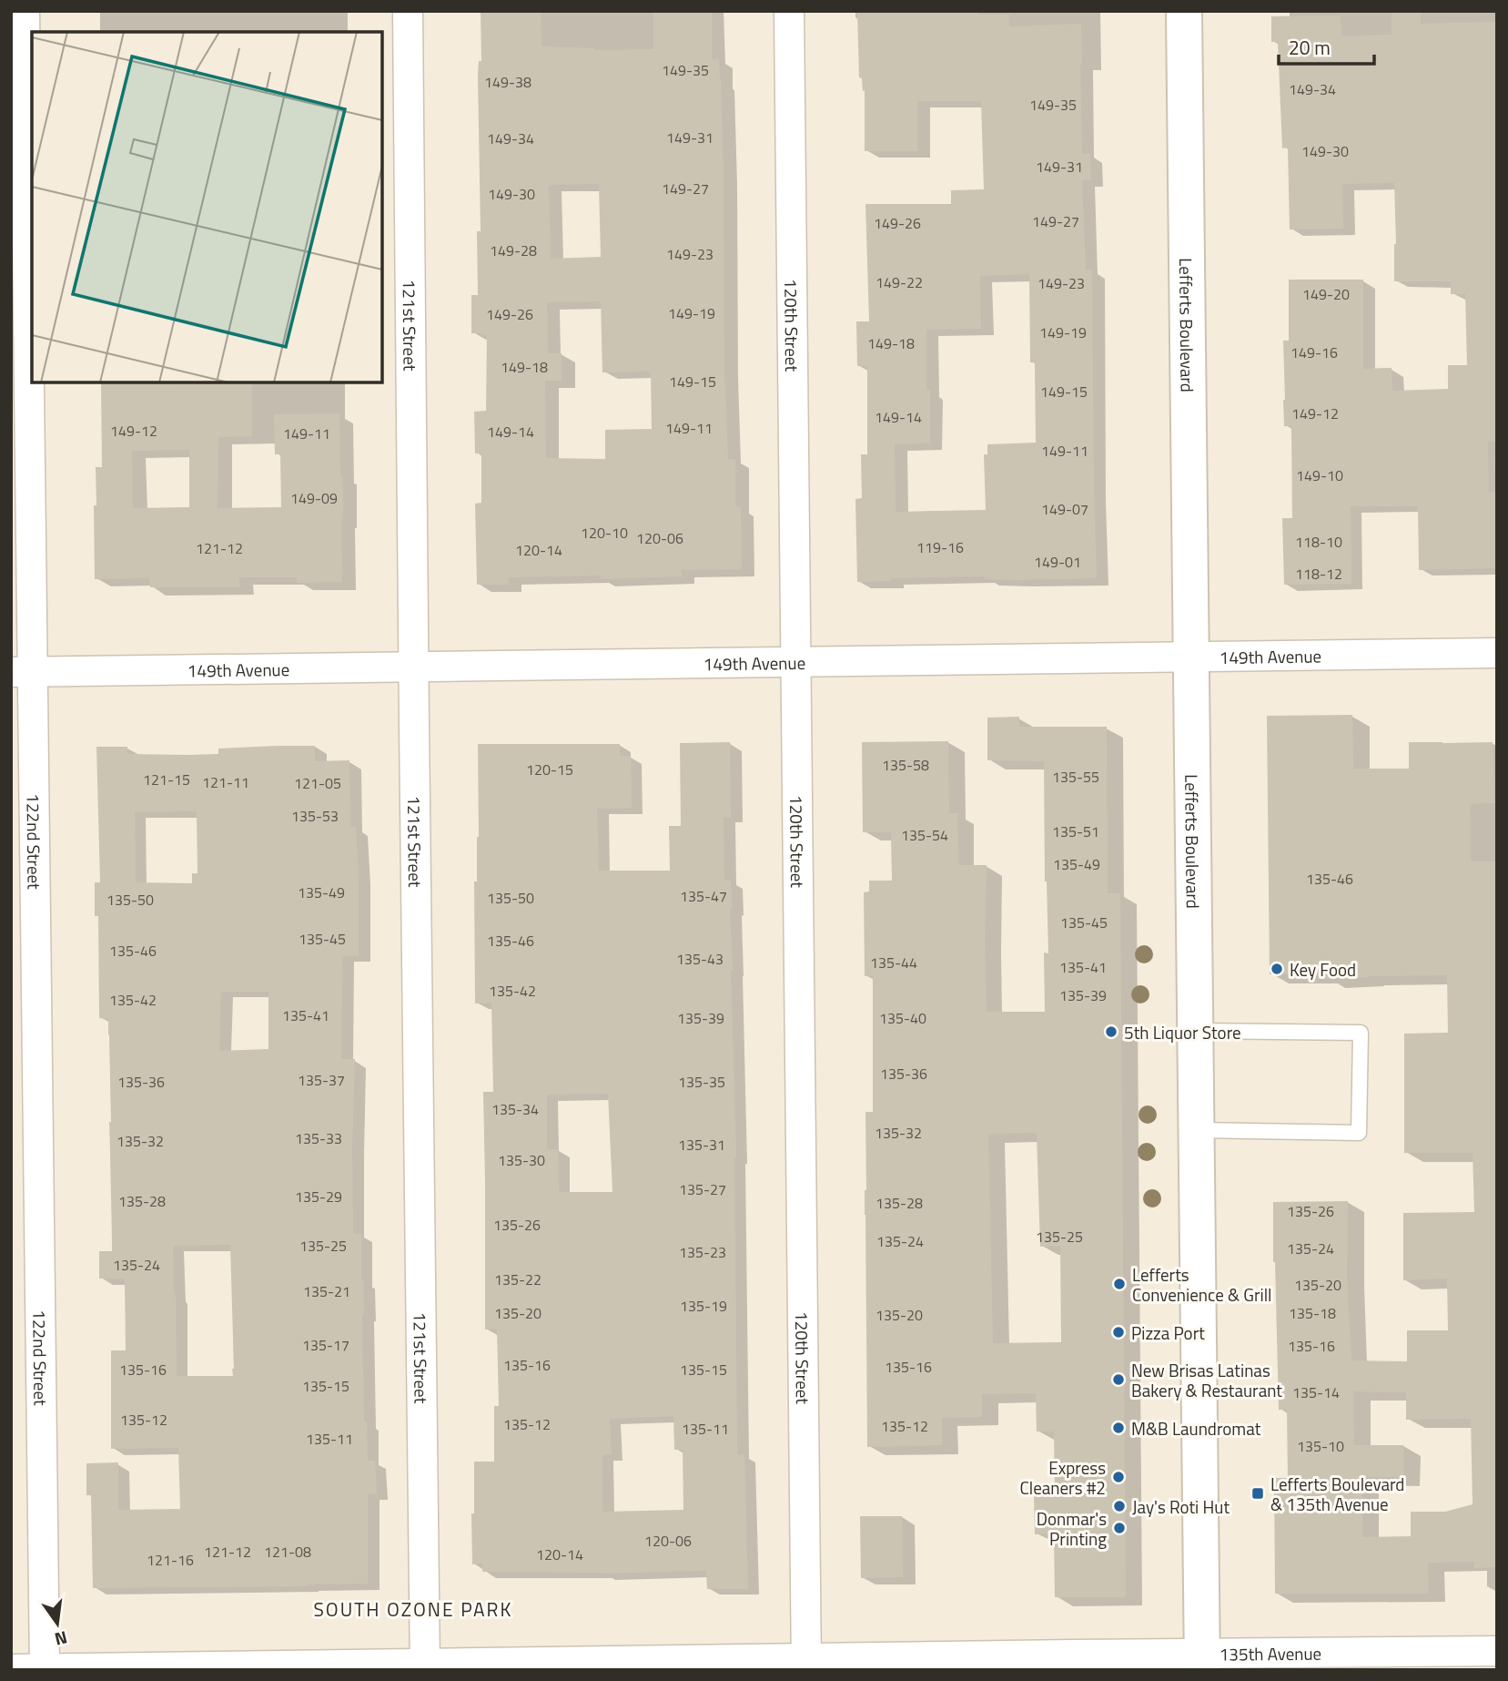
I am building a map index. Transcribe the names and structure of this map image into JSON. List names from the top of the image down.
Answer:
{
  "streets": {
    "main road": ["Lefferts Boulevard"],
    "street": [
      "121st Street",
      "120th Street",
      "149th Avenue",
      "122nd Street",
      "135th Avenue"
    ]
  },
  "crossings": [
    ["121st Street", "149th Avenue"],
    ["121st Street", "135th Avenue"],
    ["120th Street", "149th Avenue"],
    ["120th Street", "135th Avenue"],
    ["Lefferts Boulevard", "149th Avenue"],
    ["Lefferts Boulevard", "135th Avenue"],
    ["149th Avenue", "122nd Street"],
    ["122nd Street", "135th Avenue"]
  ],
  "districts": ["SOUTH OZONE PARK"],
  "places": {
    "other": [
      "Key Food",
      "5th Liquor Store",
      "Lefferts Convenience & Grill",
      "Pizza Port",
      "New Brisas Latinas Bakery & Restaurant",
      "M&B Laundromat",
      "Express Cleaners #2",
      "Jay's Roti Hut",
      "Donmar's Printing"
    ],
    "transit": ["Lefferts Boulevard & 135th Avenue"]
  },
  "house_numbers": [
    "149-35",
    "149-38",
    "149-34",
    "149-35",
    "149-31",
    "149-34",
    "149-30",
    "149-31",
    "149-27",
    "149-30",
    "149-27",
    "149-26",
    "149-28",
    "149-23",
    "149-22",
    "149-23",
    "149-20",
    "149-19",
    "149-26",
    "149-19",
    "149-18",
    "149-16",
    "149-18",
    "149-15",
    "149-15",
    "149-12",
    "149-14",
    "149-11",
    "149-12",
    "149-14",
    "149-11",
    "149-11",
    "149-10",
    "149-09",
    "149-07",
    "120-10",
    "120-06",
    "118-10",
    "119-16",
    "121-12",
    "120-14",
    "149-01",
    "118-12",
    "135-58",
    "120-15",
    "135-55",
    "121-15",
    "121-11",
    "121-05",
    "135-53",
    "135-51",
    "135-54",
    "135-49",
    "135-46",
    "135-49",
    "135-47",
    "135-50",
    "135-50",
    "135-45",
    "135-45",
    "135-46",
    "135-46",
    "135-43",
    "135-44",
    "135-41",
    "135-42",
    "135-39",
    "135-42",
    "135-41",
    "135-39",
    "135-40",
    "135-36",
    "135-37",
    "135-36",
    "135-35",
    "135-34",
    "135-32",
    "135-33",
    "135-32",
    "135-31",
    "135-30",
    "135-27",
    "135-29",
    "135-28",
    "135-28",
    "135-26",
    "135-26",
    "135-25",
    "135-24",
    "135-25",
    "135-24",
    "135-23",
    "135-24",
    "135-22",
    "135-20",
    "135-21",
    "135-19",
    "135-20",
    "135-18",
    "135-20",
    "135-17",
    "135-16",
    "135-16",
    "135-16",
    "135-16",
    "135-15",
    "135-15",
    "135-14",
    "135-12",
    "135-12",
    "135-12",
    "135-11",
    "135-11",
    "135-10",
    "120-06",
    "121-12",
    "121-08",
    "120-14",
    "121-16"
  ],
  "scale_bar": "20 m",
  "north": "bottom"
}
